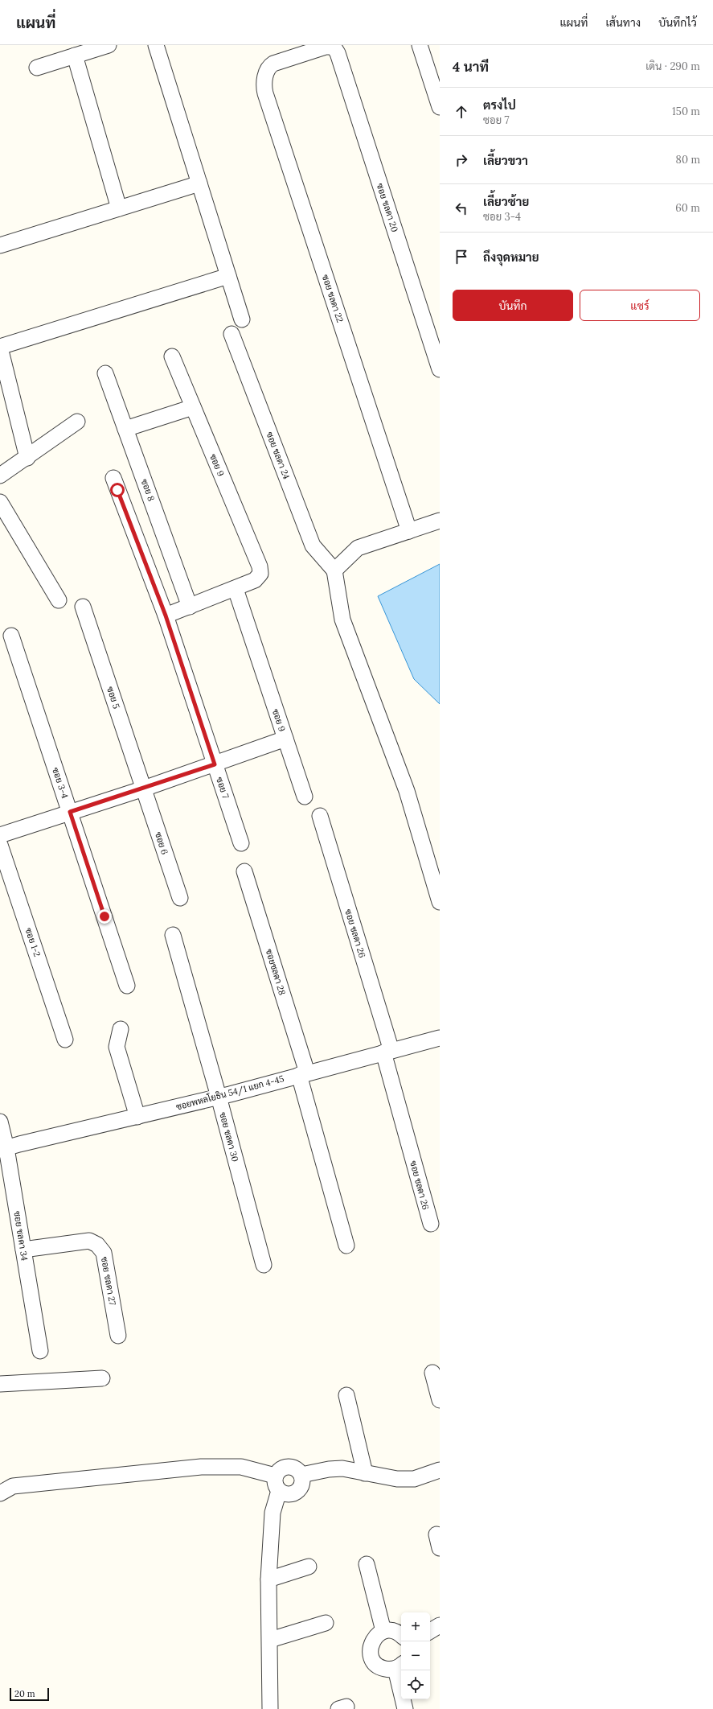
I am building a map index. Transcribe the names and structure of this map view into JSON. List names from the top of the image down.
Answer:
{
  "streets": {
    "street": [
      "ซอย ชลดา 20",
      "ซอย ชลดา 22",
      "ซอย ชลดา 24",
      "ซอย 9",
      "ซอย 8",
      "ซอย 5",
      "ซอย 3-4",
      "ซอย 7",
      "ซอย 6",
      "ซอย ชลดา 26",
      "ซอย 1-2",
      "ซอยชลดา 28",
      "ซอยพหลโยธิน 54/1 แยก 4-45",
      "ซอย ชลดา 30",
      "ซอย ชลดา 34",
      "ซอย ชลดา 27"
    ]
  },
  "crossings": [
    ["ซอย ชลดา 20", "ซอย ชลดา 22"],
    ["ซอย 5", "ซอย 6"],
    ["ซอย ชลดา 26", "ซอยพหลโยธิน 54/1 แยก 4-45"],
    ["ซอยชลดา 28", "ซอยพหลโยธิน 54/1 แยก 4-45"],
    ["ซอยพหลโยธิน 54/1 แยก 4-45", "ซอย ชลดา 30"],
    ["ซอยพหลโยธิน 54/1 แยก 4-45", "ซอย ชลดา 34"],
    ["ซอย ชลดา 34", "ซอย ชลดา 27"]
  ],
  "scale_bar": "20 m",
  "page": {
    "header": "แผนที่",
    "nav": ["แผนที่", "เส้นทาง", "บันทึกไว้"],
    "heading": ["4 นาที", "เดิน · 290 m"],
    "list": [
      ["ตรงไป", "ซอย 7", "150 m"],
      ["เลี้ยวขวา", "80 m"],
      ["เลี้ยวซ้าย", "ซอย 3-4", "60 m"],
      "ถึงจุดหมาย"
    ],
    "buttons": ["บันทึก", "แชร์"],
    "map_buttons": ["+", "−"],
    "scale": "20 m"
  }
}
